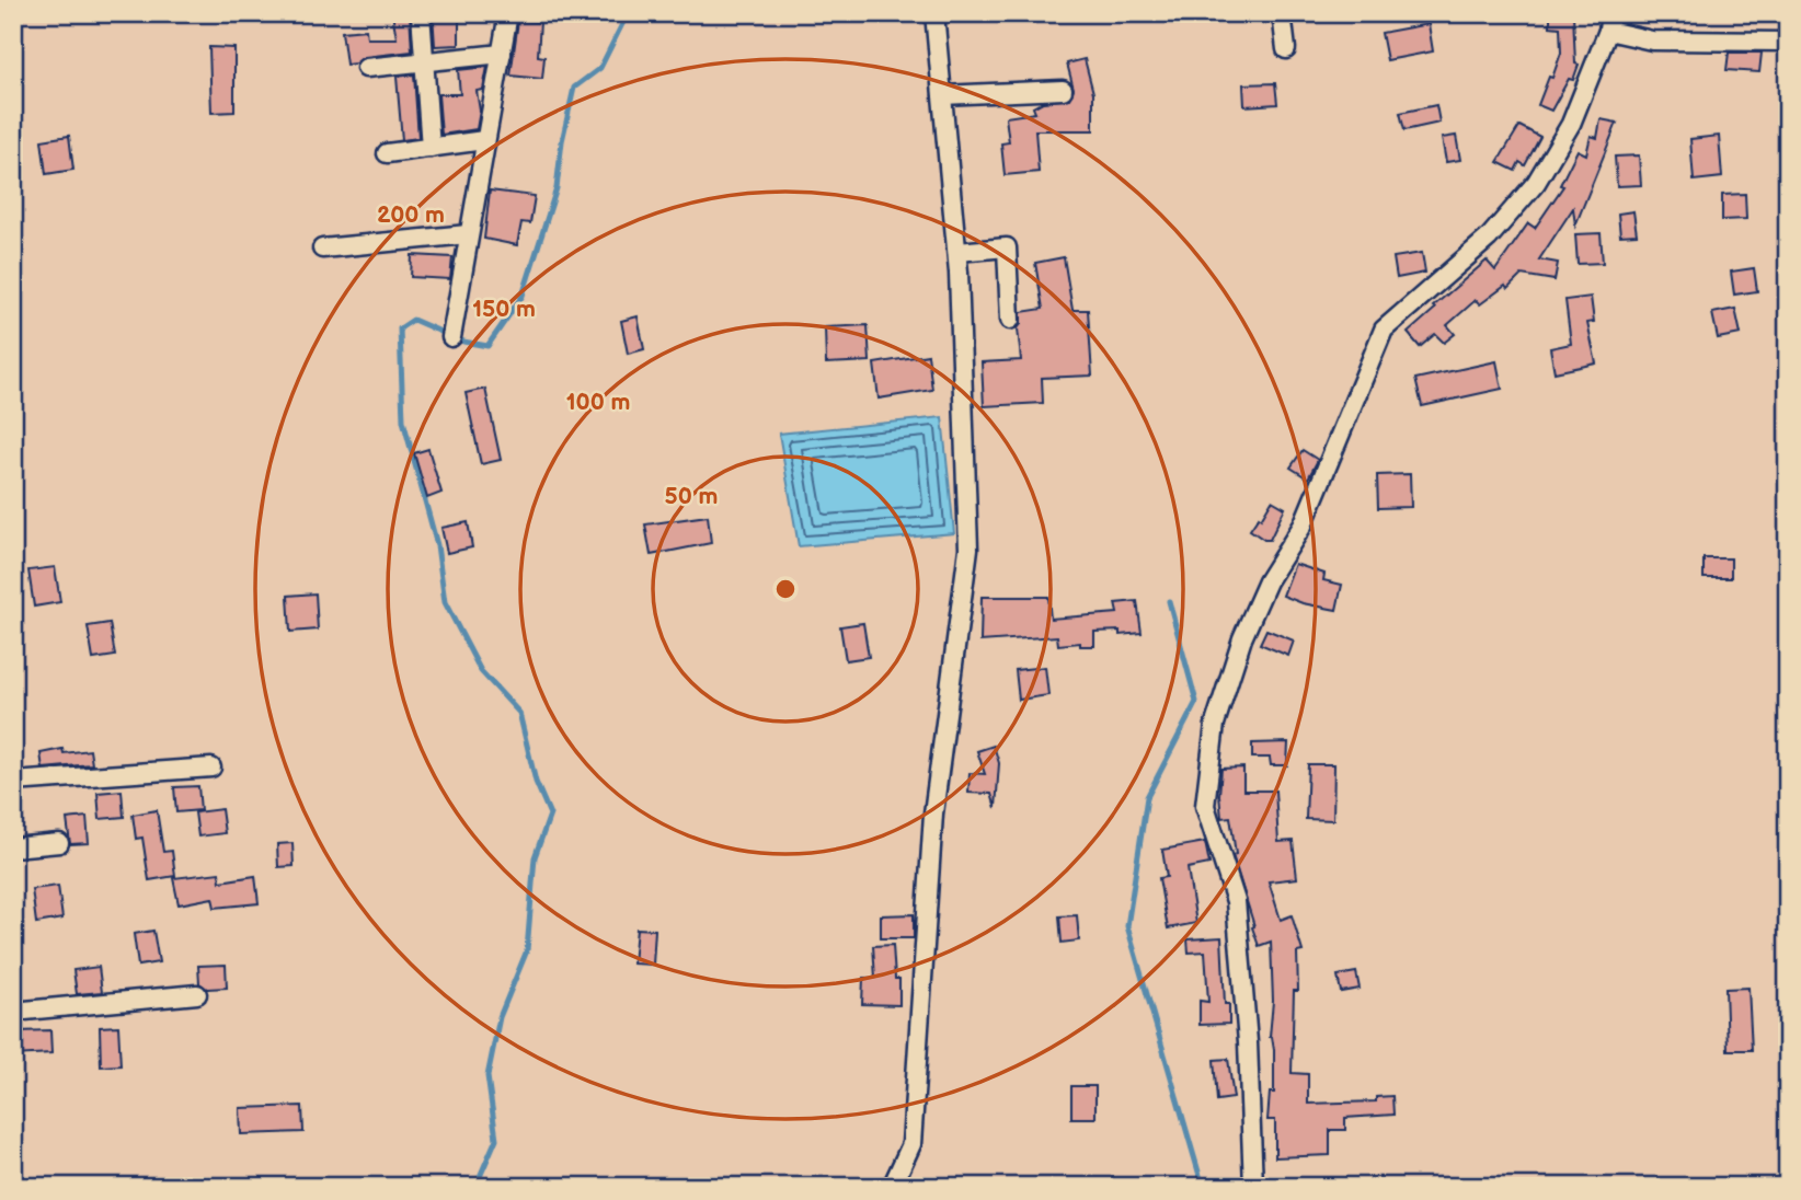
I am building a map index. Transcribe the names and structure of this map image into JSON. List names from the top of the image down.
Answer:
{
  "rings": [
    "200 m",
    "150 m",
    "100 m",
    "50 m"
  ]
}
